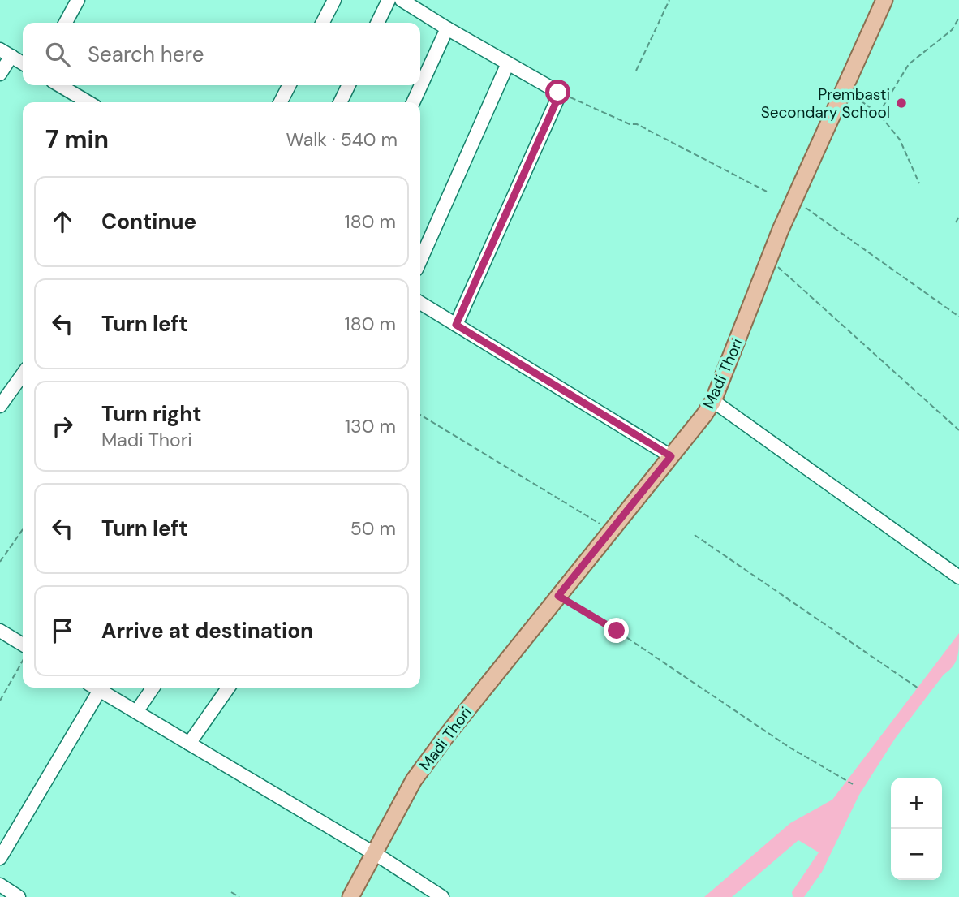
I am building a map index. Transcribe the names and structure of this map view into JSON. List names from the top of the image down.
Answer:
{
  "streets": {
    "main road": ["Madi Thori"]
  },
  "places": ["Prembasti Secondary School"],
  "page": {
    "search": "Search here",
    "heading": ["7 min", "Walk · 540 m"],
    "list": [
      ["Continue", "180 m"],
      ["Turn left", "180 m"],
      ["Turn right", "Madi Thori", "130 m"],
      ["Turn left", "50 m"],
      "Arrive at destination"
    ],
    "map_buttons": ["+", "−"]
  }
}
